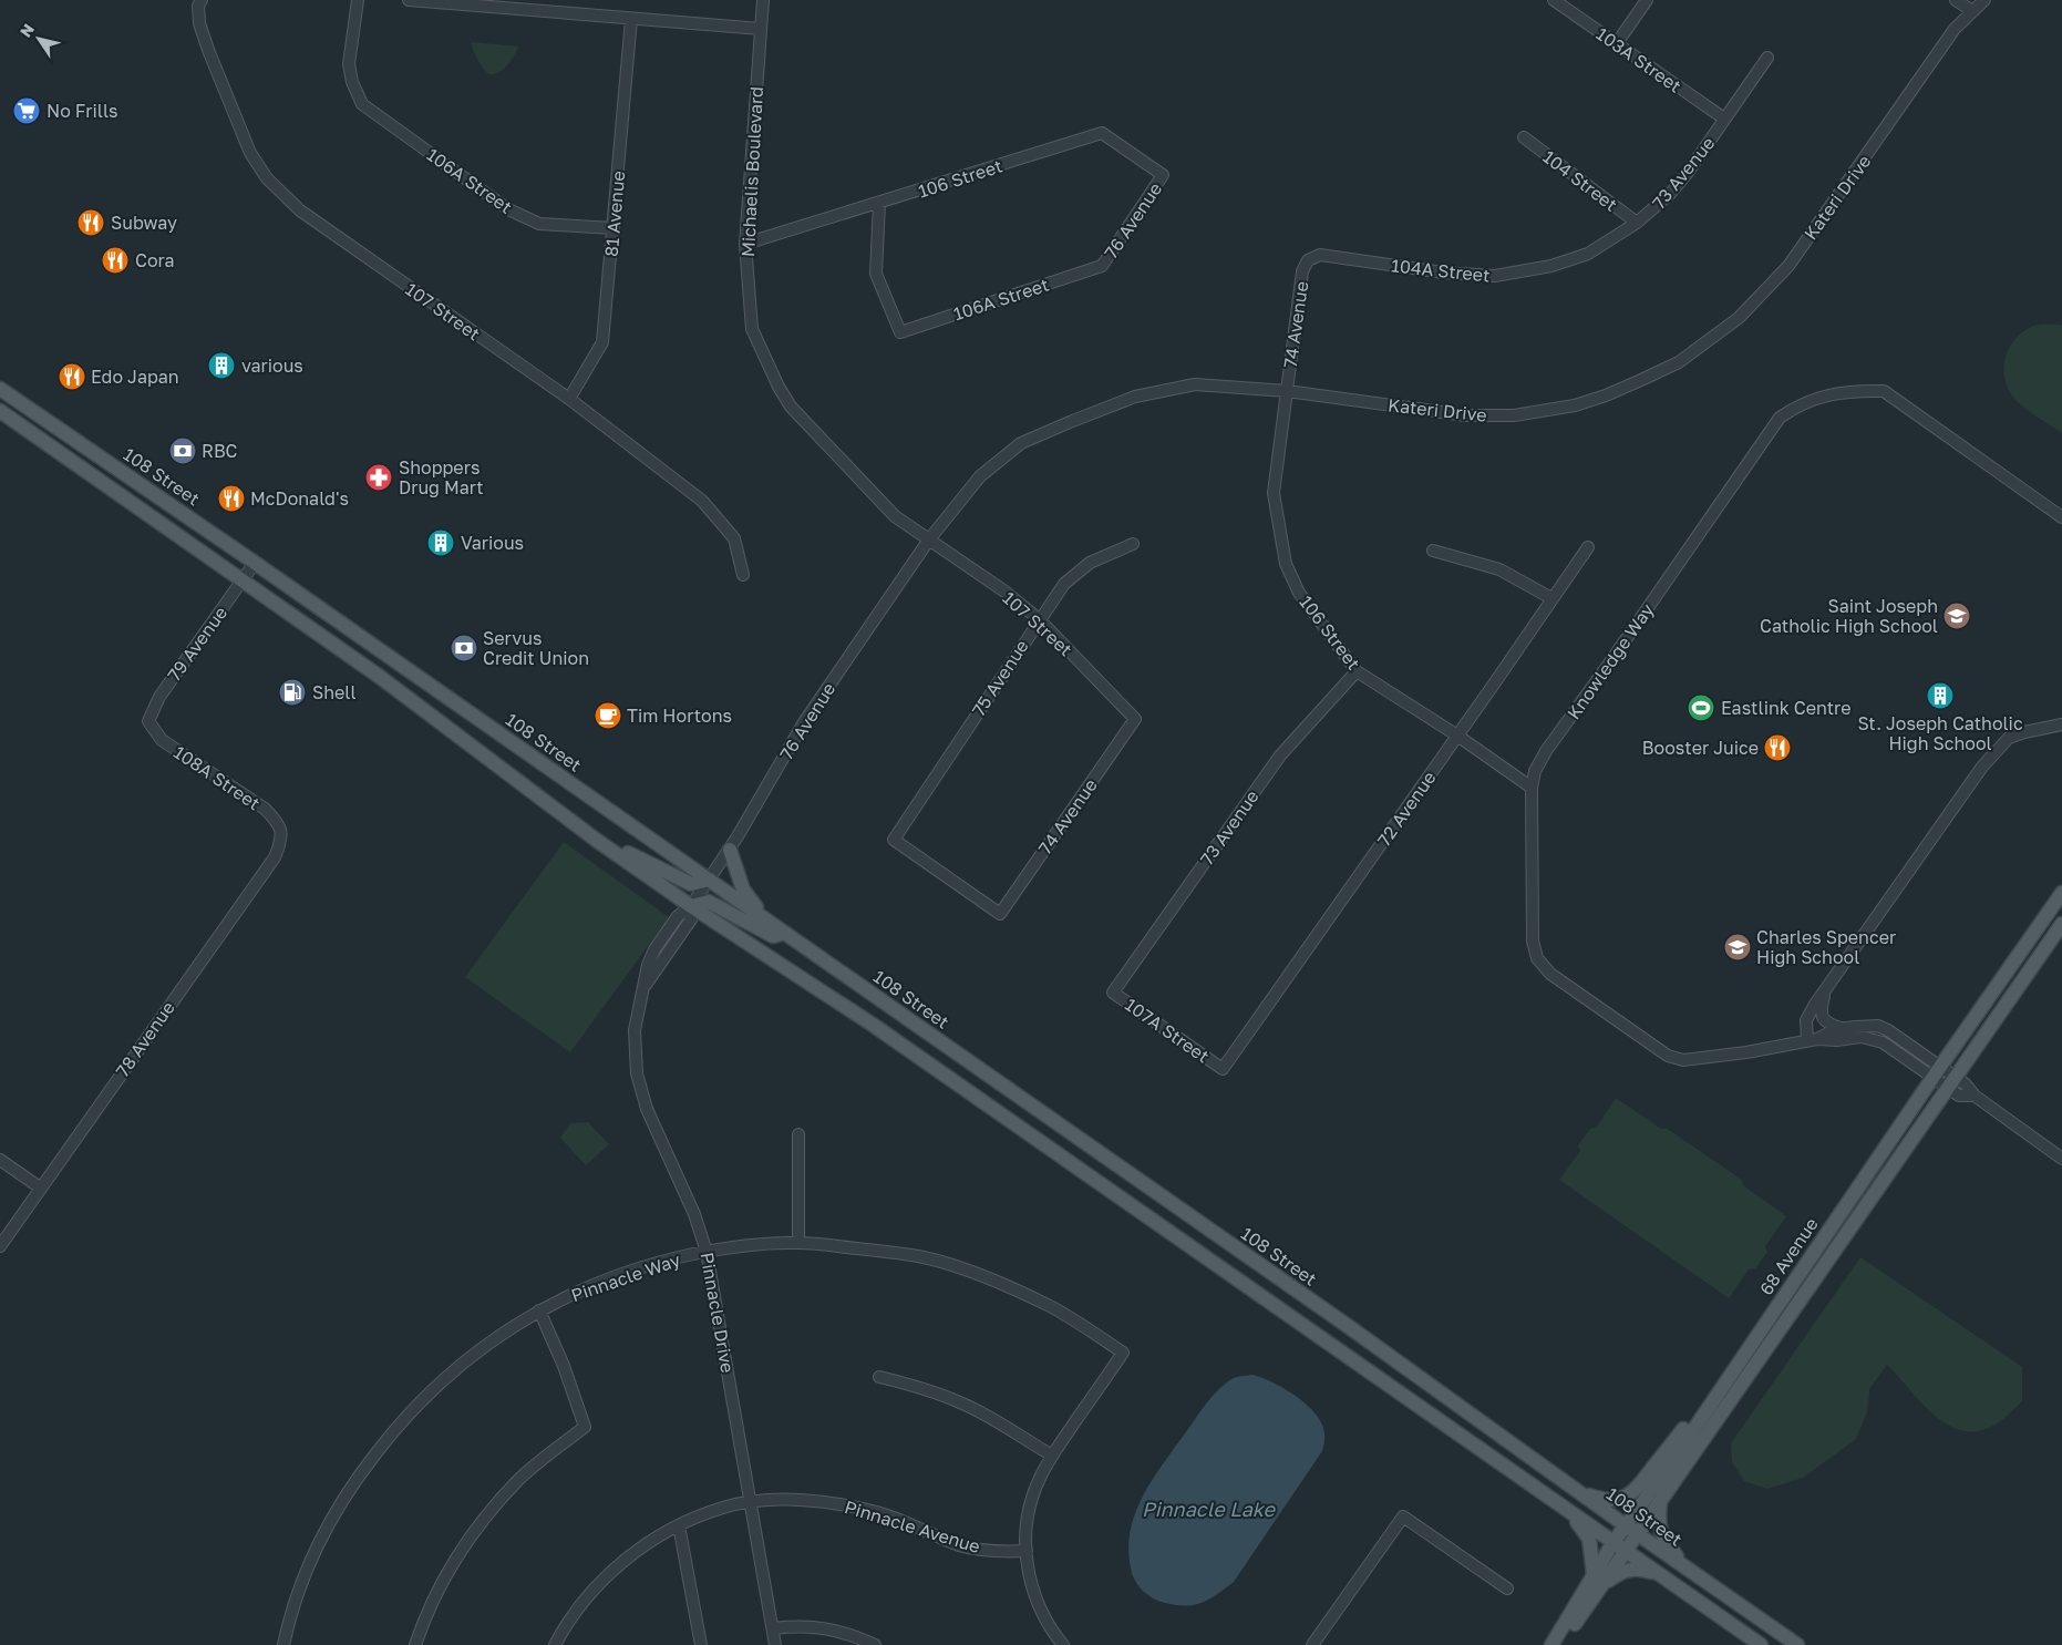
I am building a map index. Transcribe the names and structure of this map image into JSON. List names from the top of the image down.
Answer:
{
  "streets": {
    "main road": ["108 Street", "68 Avenue"],
    "street": [
      "103A Street",
      "Michaelis Boulevard",
      "73 Avenue",
      "106 Street",
      "106A Street",
      "104 Street",
      "Kateri Drive",
      "81 Avenue",
      "76 Avenue",
      "104A Street",
      "107 Street",
      "74 Avenue",
      "79 Avenue",
      "Knowledge Way",
      "75 Avenue",
      "108A Street",
      "72 Avenue",
      "107A Street",
      "78 Avenue",
      "Pinnacle Way",
      "Pinnacle Drive",
      "Pinnacle Avenue"
    ]
  },
  "crossings": [
    ["103A Street", "73 Avenue"],
    ["Michaelis Boulevard", "106 Street"],
    ["Michaelis Boulevard", "Kateri Drive"],
    ["Michaelis Boulevard", "76 Avenue"],
    ["Michaelis Boulevard", "107 Street"],
    ["73 Avenue", "106 Street"],
    ["73 Avenue", "104 Street"],
    ["73 Avenue", "104A Street"],
    ["73 Avenue", "107A Street"],
    ["106 Street", "106A Street"],
    ["106 Street", "Kateri Drive"],
    ["106 Street", "76 Avenue"],
    ["106 Street", "74 Avenue"],
    ["106 Street", "Knowledge Way"],
    ["106 Street", "72 Avenue"],
    ["106A Street", "81 Avenue"],
    ["106A Street", "76 Avenue"],
    ["Kateri Drive", "76 Avenue"],
    ["Kateri Drive", "107 Street"],
    ["Kateri Drive", "74 Avenue"],
    ["81 Avenue", "107 Street"],
    ["76 Avenue", "107 Street"],
    ["76 Avenue", "108 Street"],
    ["76 Avenue", "Pinnacle Drive"],
    ["104A Street", "74 Avenue"],
    ["107 Street", "74 Avenue"],
    ["107 Street", "75 Avenue"],
    ["74 Avenue", "75 Avenue"],
    ["108 Street", "79 Avenue"],
    ["108 Street", "68 Avenue"],
    ["79 Avenue", "108A Street"],
    ["Knowledge Way", "68 Avenue"],
    ["108A Street", "78 Avenue"],
    ["72 Avenue", "107A Street"],
    ["Pinnacle Way", "Pinnacle Drive"],
    ["Pinnacle Drive", "Pinnacle Avenue"]
  ],
  "water": ["Pinnacle Lake"],
  "places": {
    "supermarket": ["No Frills"],
    "restaurant": [
      "Subway",
      "Cora",
      "Edo Japan",
      "McDonald's",
      "Booster Juice"
    ],
    "building": ["various", "Various", "St. Joseph Catholic High School"],
    "bank": ["RBC", "Servus Credit Union"],
    "pharmacy": ["Shoppers Drug Mart"],
    "school or university": ["Saint Joseph Catholic High School", "Charles Spencer High School"],
    "fuel station": ["Shell"],
    "sports": ["Eastlink Centre"],
    "cafe": ["Tim Hortons"]
  },
  "north": "top left"
}
